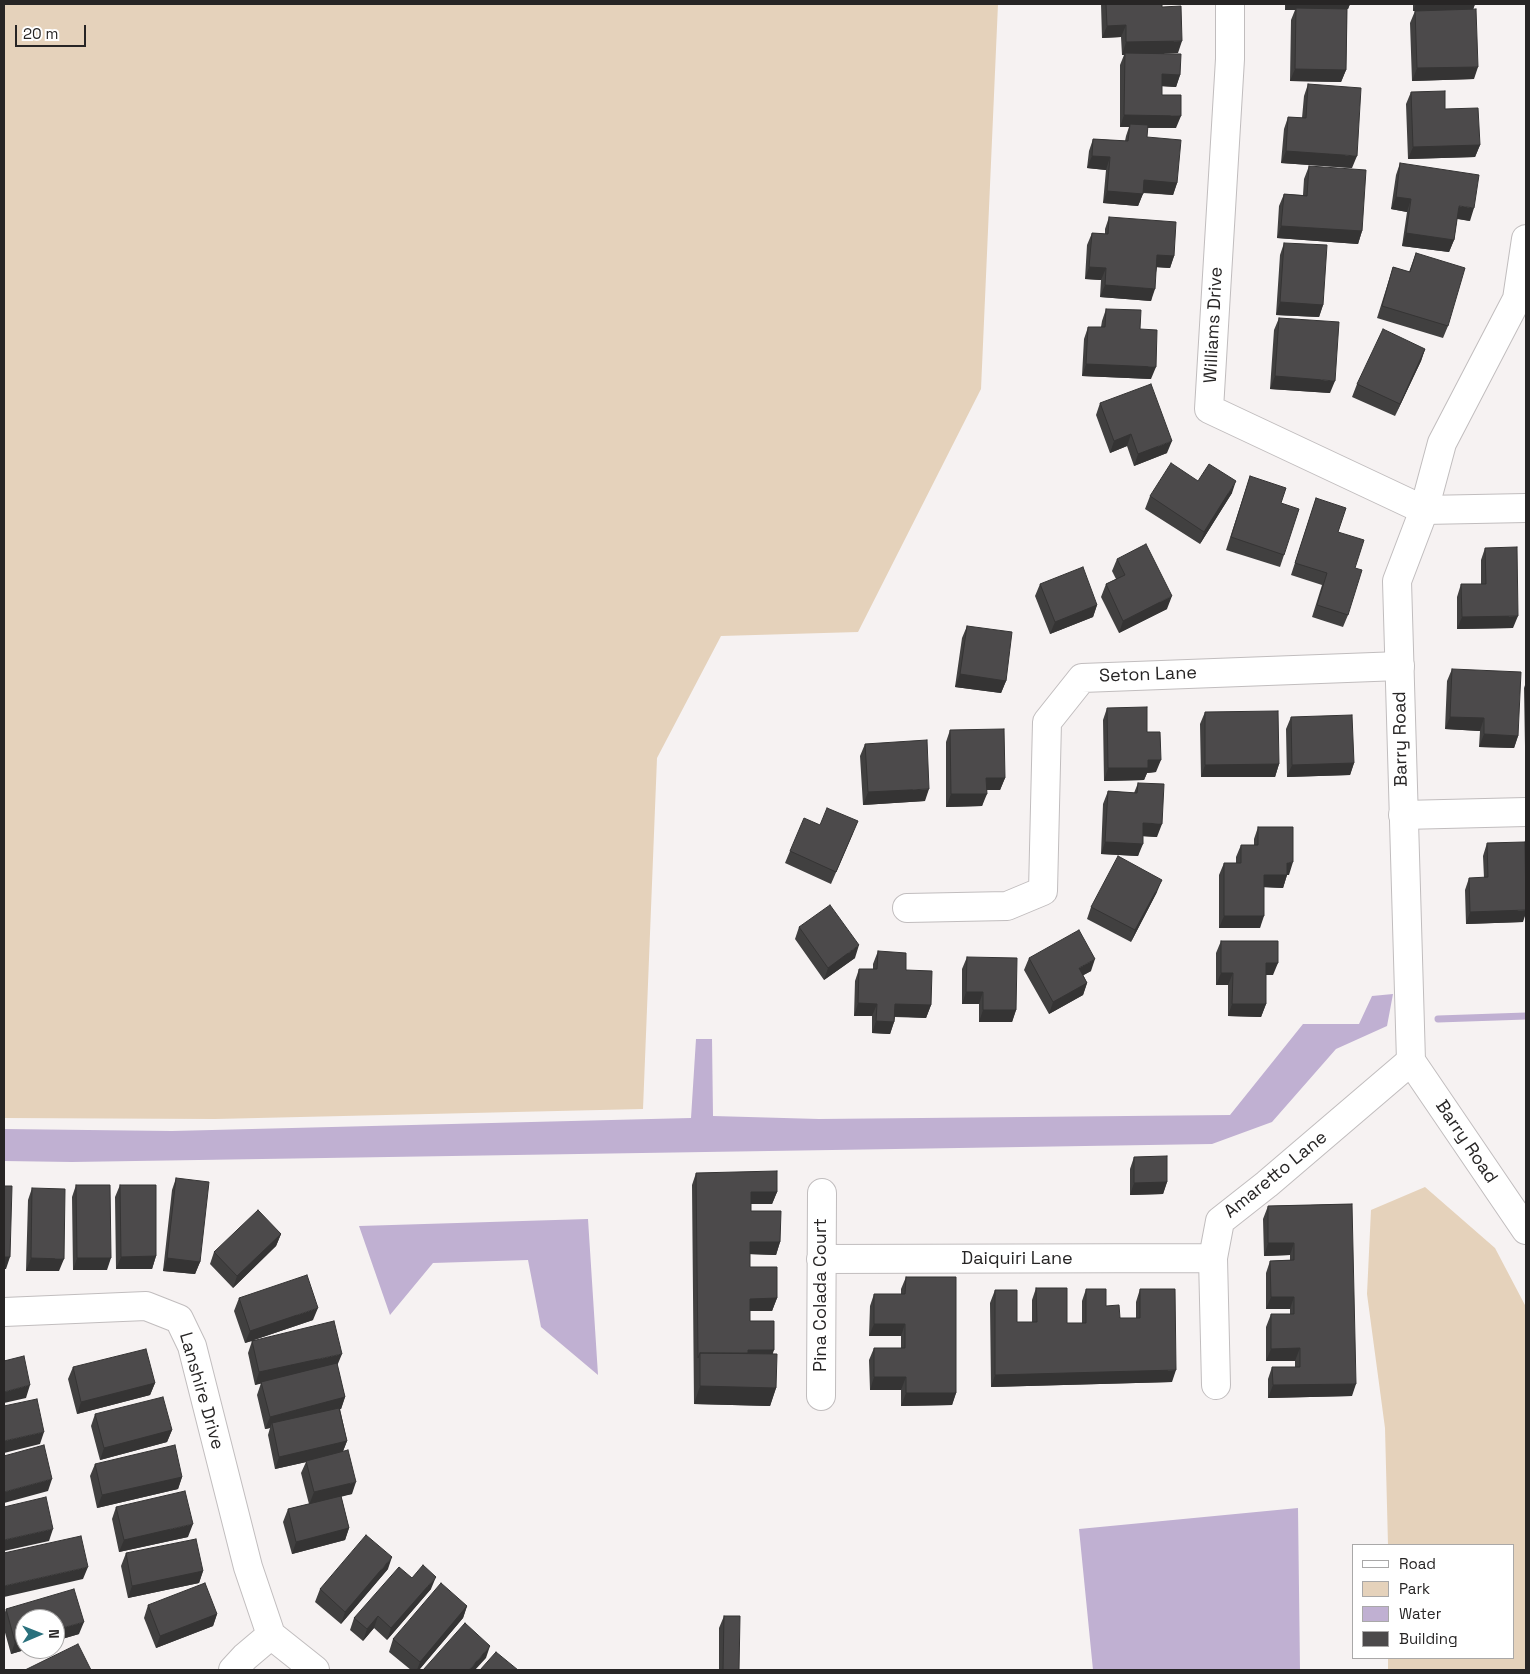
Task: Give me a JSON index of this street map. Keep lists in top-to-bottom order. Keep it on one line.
{"streets":{"street":["Williams Drive","Seton Lane","Barry Road","Amaretto Lane","Daiquiri Lane","Pina Colada Court","Lanshire Drive"]},"crossings":[["Williams Drive","Barry Road"],["Seton Lane","Barry Road"],["Barry Road","Amaretto Lane"],["Amaretto Lane","Daiquiri Lane"],["Daiquiri Lane","Pina Colada Court"]],"legend":["Road","Park","Water","Building"],"scale_bar":"20 m","north":"right"}
